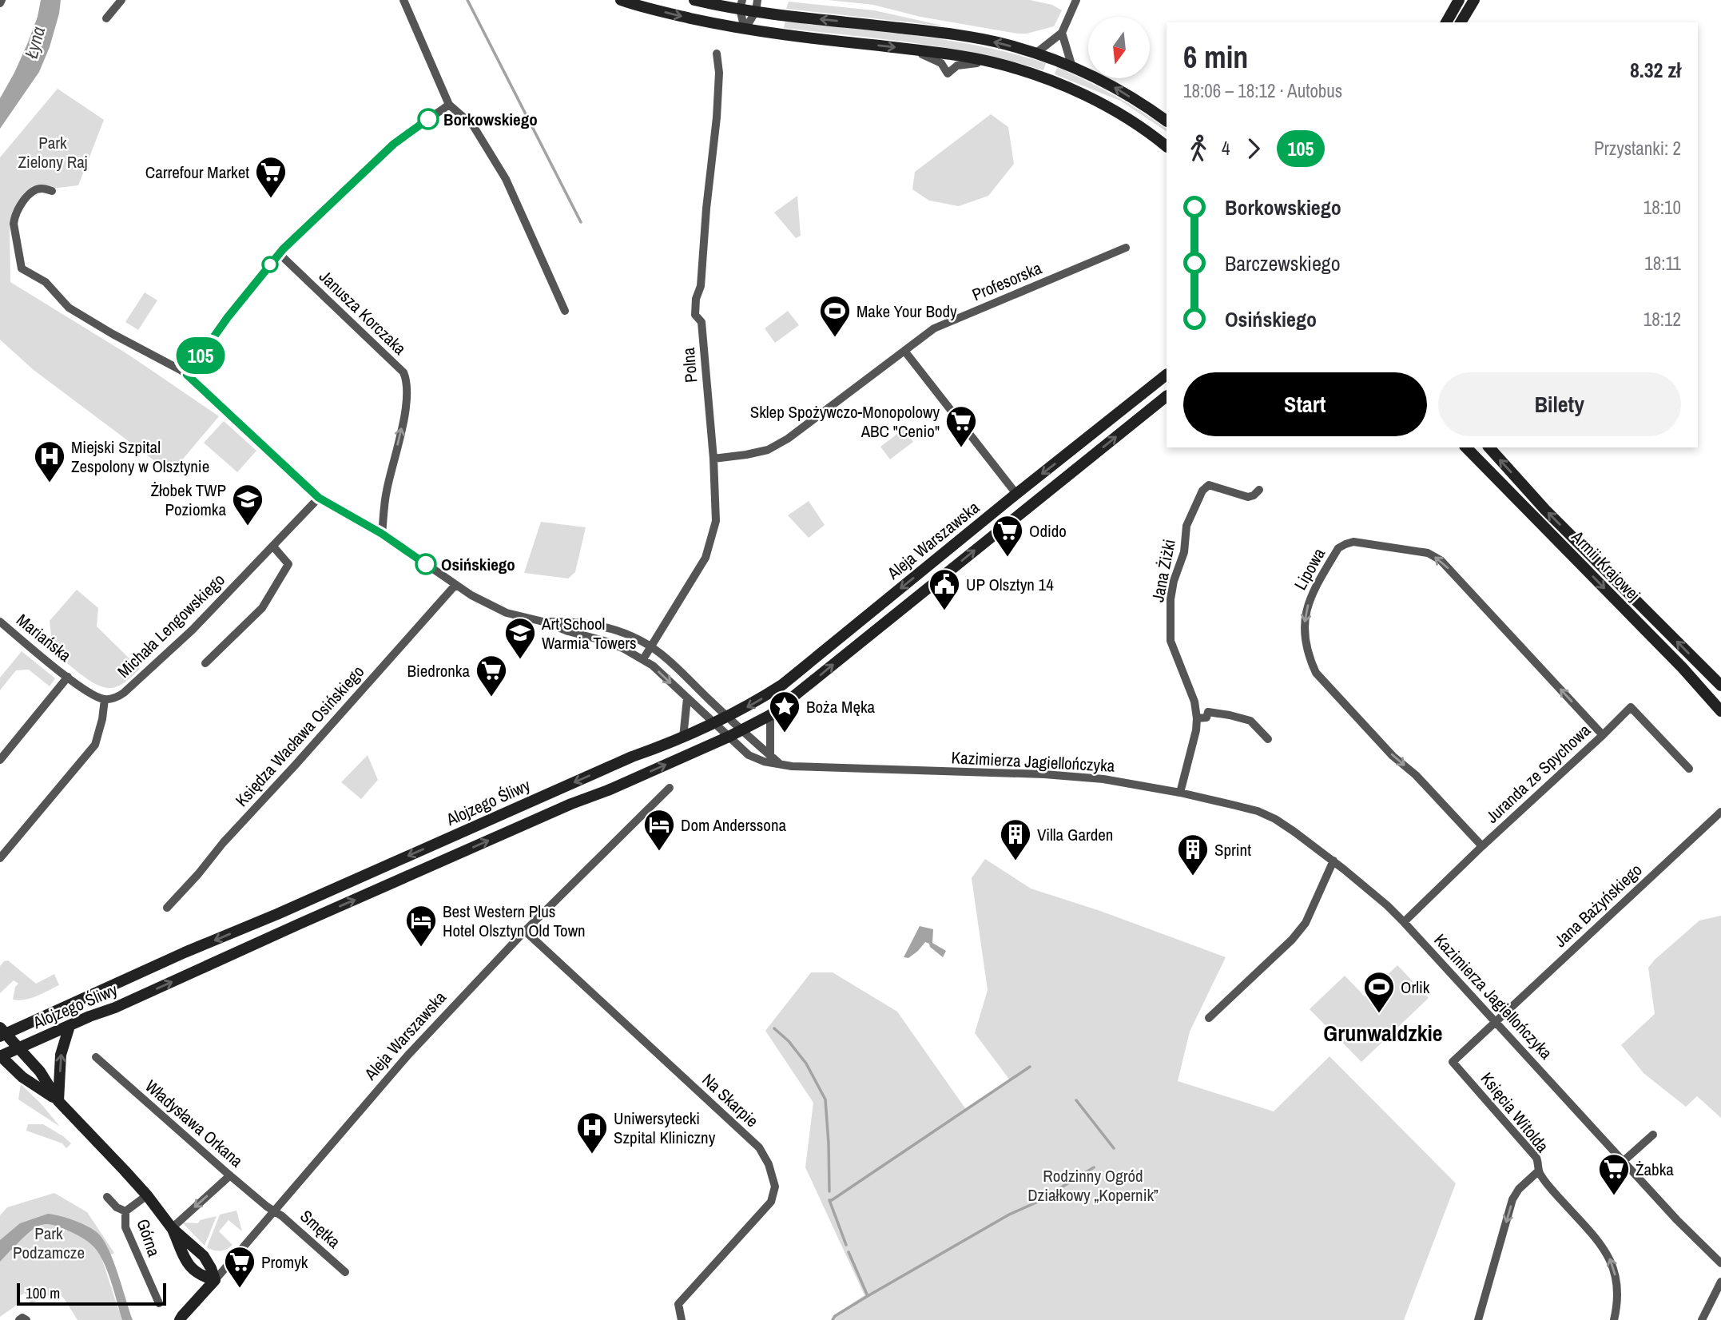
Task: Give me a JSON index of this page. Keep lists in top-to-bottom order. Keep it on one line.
{"streets":{"street":["Profesorska","Janusza Korczaka","Polna","Aleja Warszawska","Armii Krajowej","Lipowa","Jana Żiżki","Michała Lengowskiego","Mariańska","Księdza Wacława Osińskiego","Kazimierza Jagiellończyka","Juranda ze Spychowa","Alojzego Śliwy","Jana Bażyńskiego","Na Skarpie","Księcia Witolda","Władysława Orkana","Smętka","Górna"]},"crossings":[["Profesorska","Polna"],["Polna","Kazimierza Jagiellończyka"],["Aleja Warszawska","Kazimierza Jagiellończyka"],["Aleja Warszawska","Alojzego Śliwy"],["Aleja Warszawska","Na Skarpie"],["Aleja Warszawska","Władysława Orkana"],["Aleja Warszawska","Smętka"],["Lipowa","Juranda ze Spychowa"],["Jana Żiżki","Kazimierza Jagiellończyka"],["Michała Lengowskiego","Mariańska"],["Kazimierza Jagiellończyka","Juranda ze Spychowa"],["Kazimierza Jagiellończyka","Alojzego Śliwy"],["Kazimierza Jagiellończyka","Jana Bażyńskiego"],["Kazimierza Jagiellończyka","Księcia Witolda"],["Jana Bażyńskiego","Księcia Witolda"],["Władysława Orkana","Smętka"]],"one_way":["Janusza Korczaka","Księcia Witolda"],"districts":["Grunwaldzkie"],"water":["Łyna"],"parks":["Park Zielony Raj","Rodzinny Ogród Działkowy „Kopernik”","Park Podzamcze"],"places":{"other":["Borkowskiego","Osińskiego"],"supermarket":["Carrefour Market","Sklep Spożywczo-Monopolowy ABC \"Cenio\"","Odido","Biedronka","Żabka","Promyk"],"sports":["Make Your Body","Orlik"],"hospital":["Miejski Szpital Zespolony w Olsztynie","Uniwersytecki Szpital Kliniczny"],"school or university":["Żłobek TWP Poziomka","Art School Warmia Towers"],"public building":["UP Olsztyn 14"],"place":["Boża Męka"],"hotel":["Dom Anderssona","Best Western Plus Hotel Olsztyn Old Town"],"building":["Villa Garden","Sprint"]},"lines":["bus line 105"],"scale_bar":"100 m","north":"bottom","page":{"on_map":"105","heading":["6 min","18:06 – 18:12 · Autobus","8.32 zł"],"legs":["4","105","Przystanki: 2"],"list":[{"name":"Borkowskiego","value":"18:10"},{"name":"Barczewskiego","value":"18:11"},{"name":"Osińskiego","value":"18:12"}],"buttons":["Start","Bilety"],"scale":"100 m"}}
